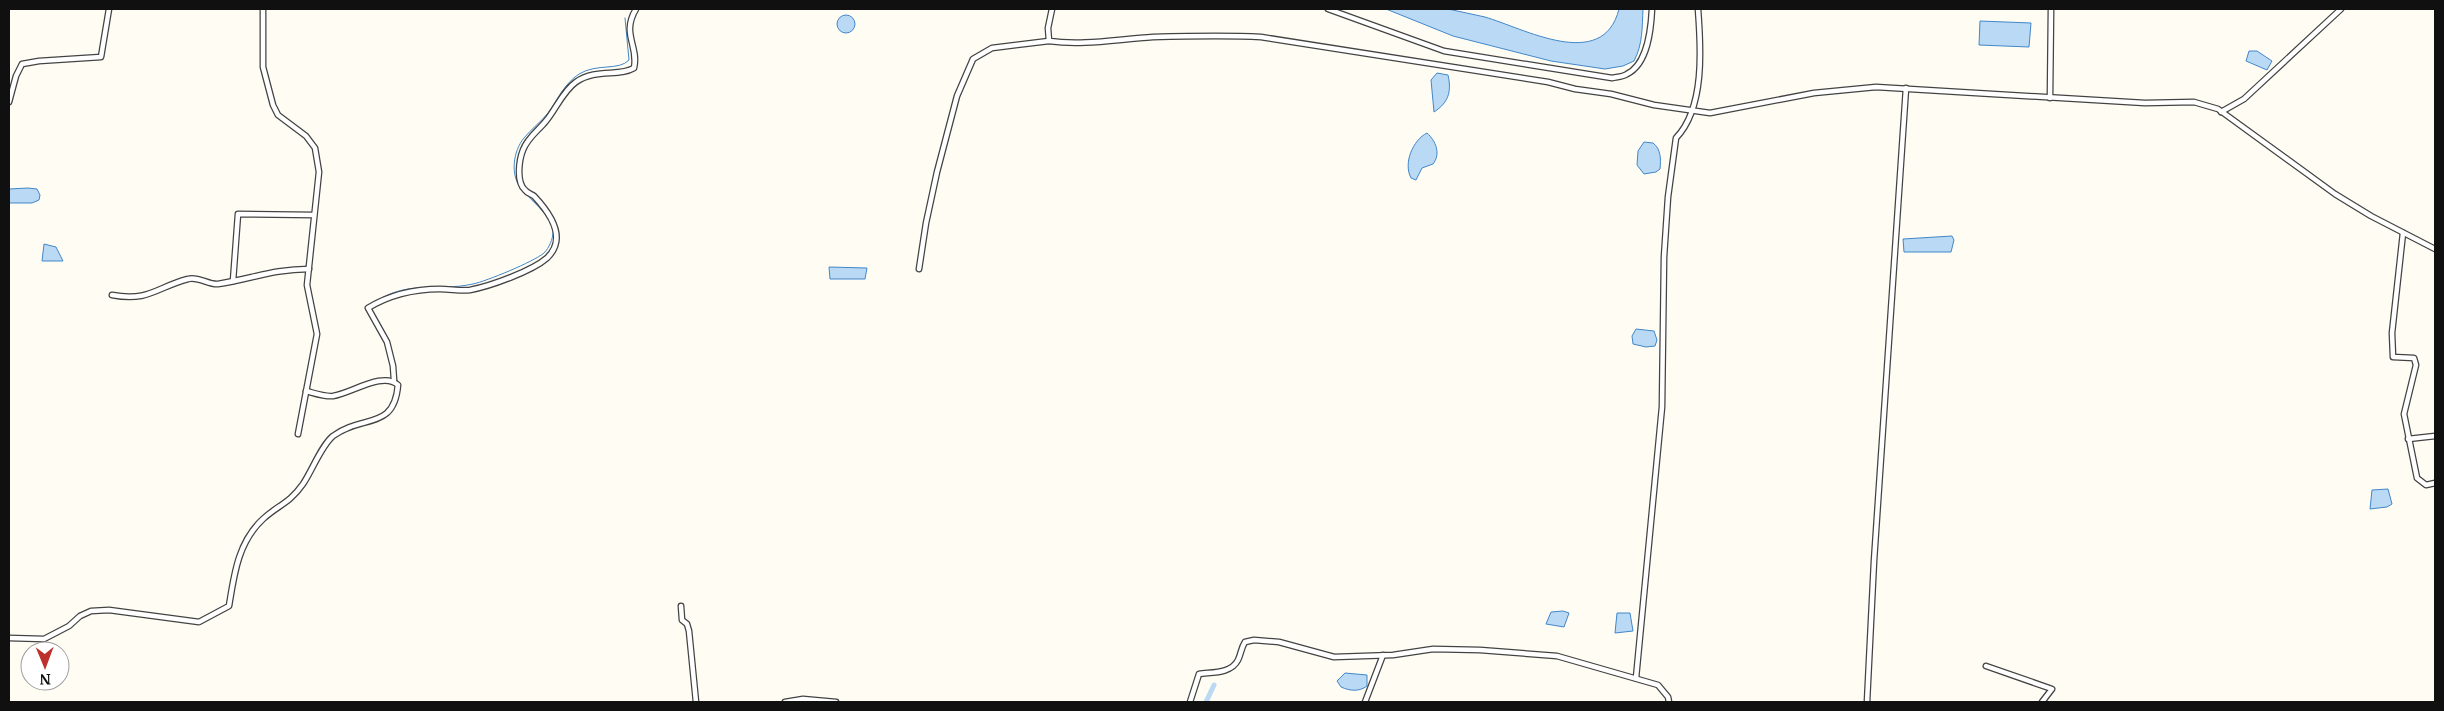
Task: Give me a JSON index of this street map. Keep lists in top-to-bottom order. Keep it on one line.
{"north":"bottom"}
